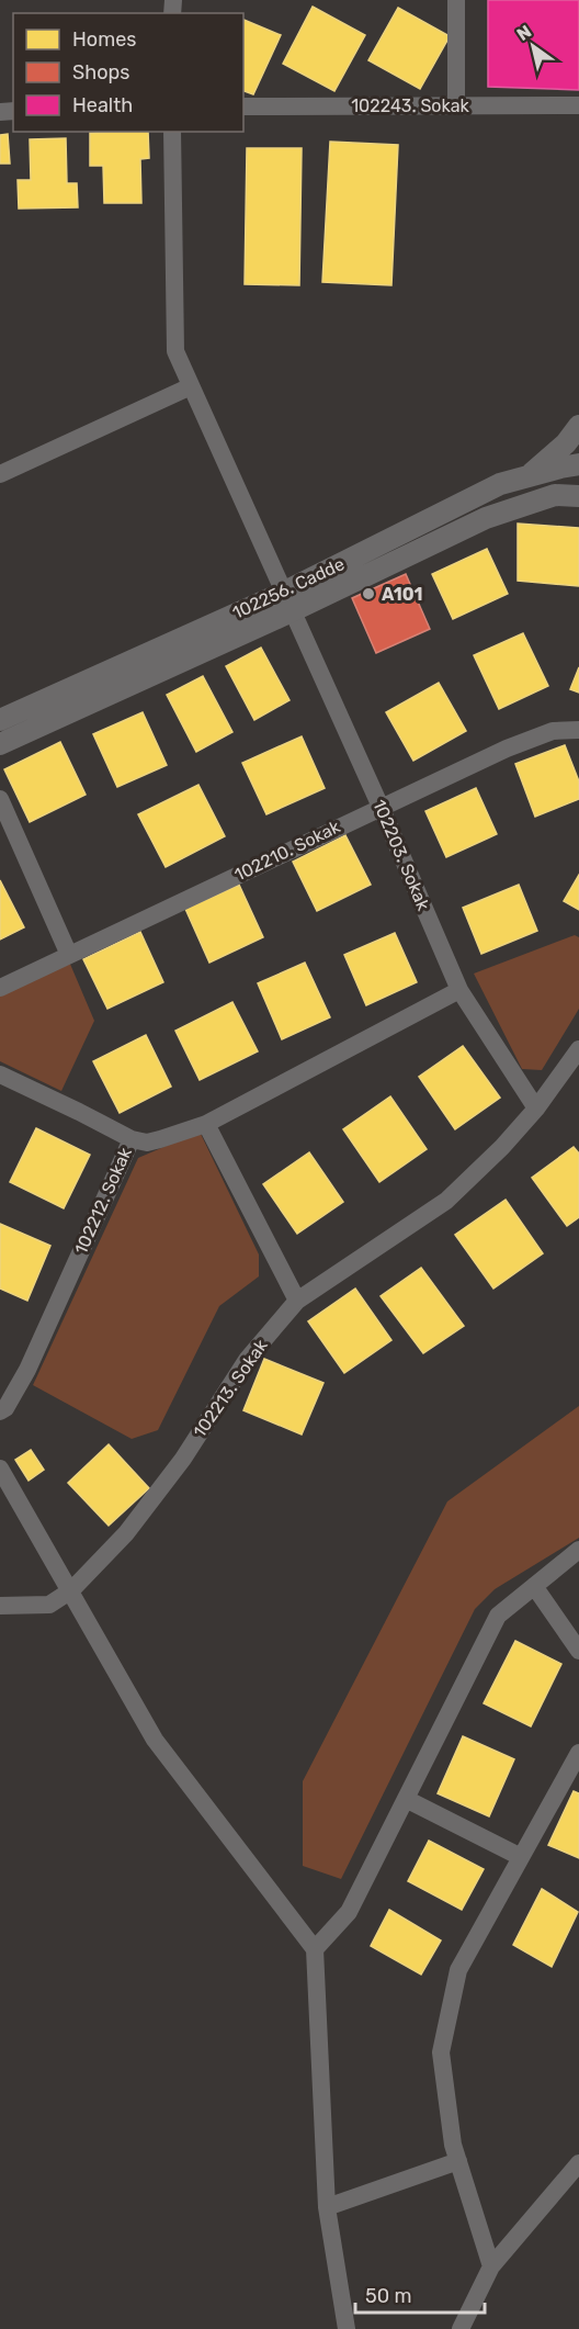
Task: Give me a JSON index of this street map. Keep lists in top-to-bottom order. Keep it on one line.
{"streets":{"street":["102243. Sokak","102256. Cadde","102210. Sokak","102203. Sokak","102212. Sokak","102213. Sokak"]},"crossings":[["102256. Cadde","102203. Sokak"],["102210. Sokak","102203. Sokak"],["102203. Sokak","102212. Sokak"],["102203. Sokak","102213. Sokak"]],"places":["A101"],"legend":["Homes","Shops","Health"],"scale_bar":"50 m","north":"top left"}
